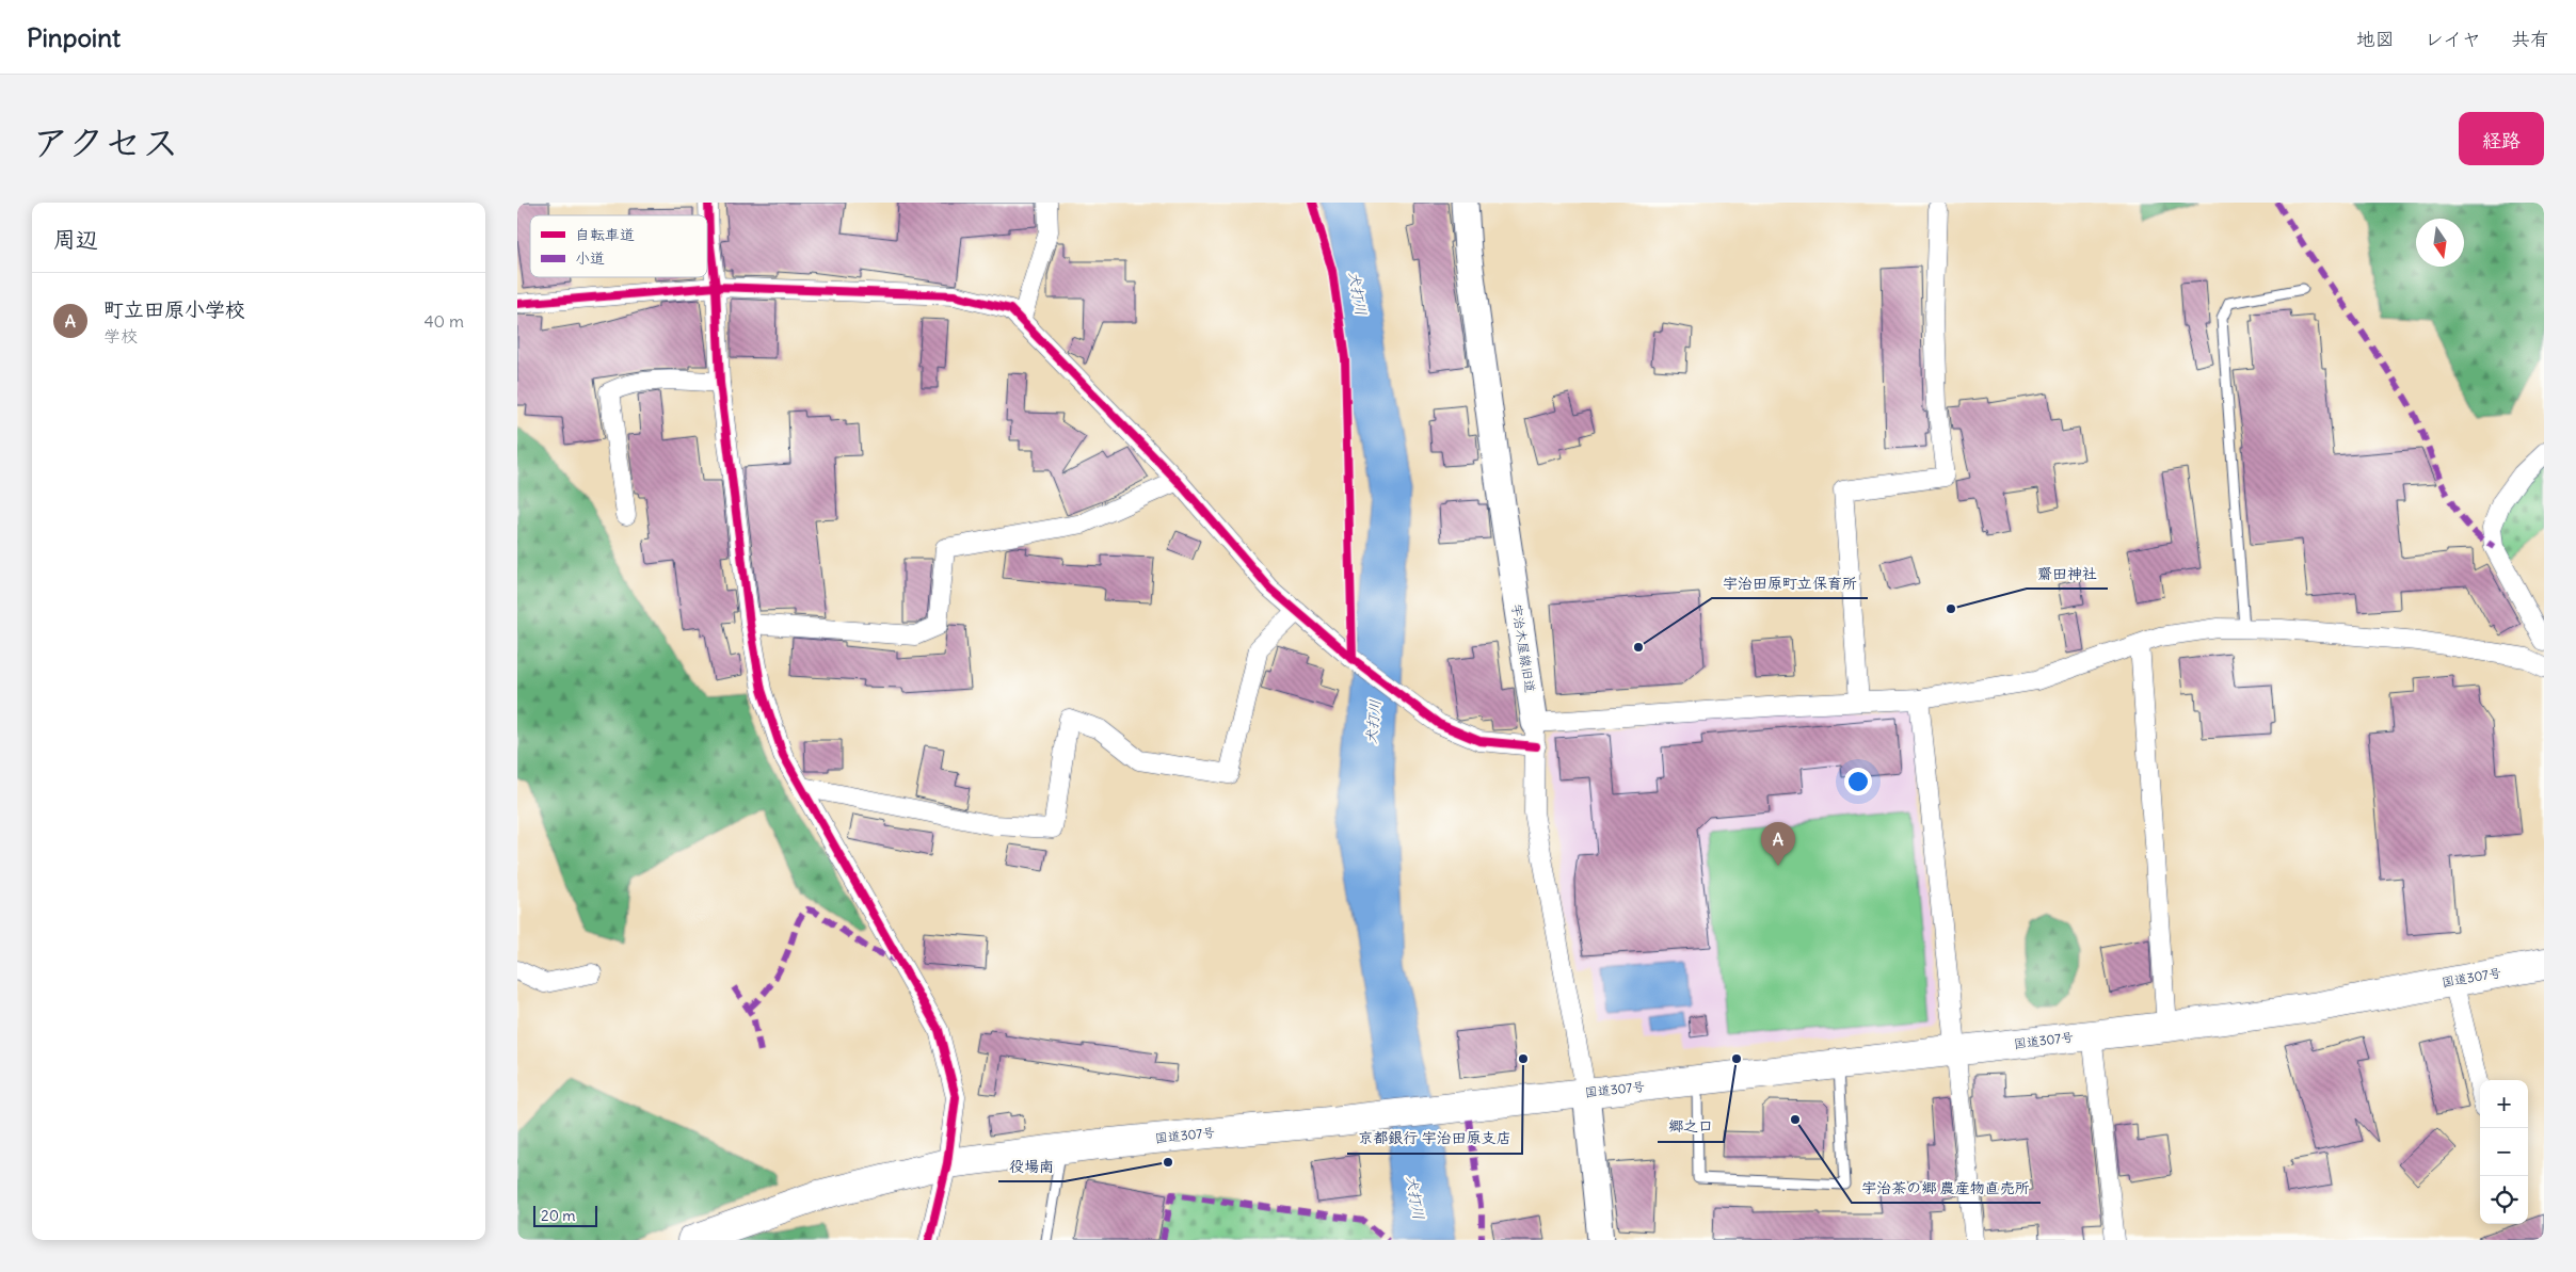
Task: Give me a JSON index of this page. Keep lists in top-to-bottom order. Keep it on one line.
{"streets":{"highway":["国道307号"],"street":["宇治木屋線旧道"]},"crossings":[["宇治木屋線旧道","国道307号"]],"water":["犬打川"],"places":["齋田神社","宇治田原町立保育所","京都銀行 宇治田原支店","郷之口","宇治茶の郷 農産物直売所","役場南"],"legend":["自転車道","小道"],"scale_bar":"20 m","north":"bottom","page":{"header":"Pinpoint","nav":["地図","レイヤ","共有"],"title":"アクセス","buttons":"経路","heading":"周辺","list":[{"mark":"A","name":"町立田原小学校","note":"学校","value":"40 m"}],"pins":"A","map_buttons":["+","−"],"scale":"20 m"}}
